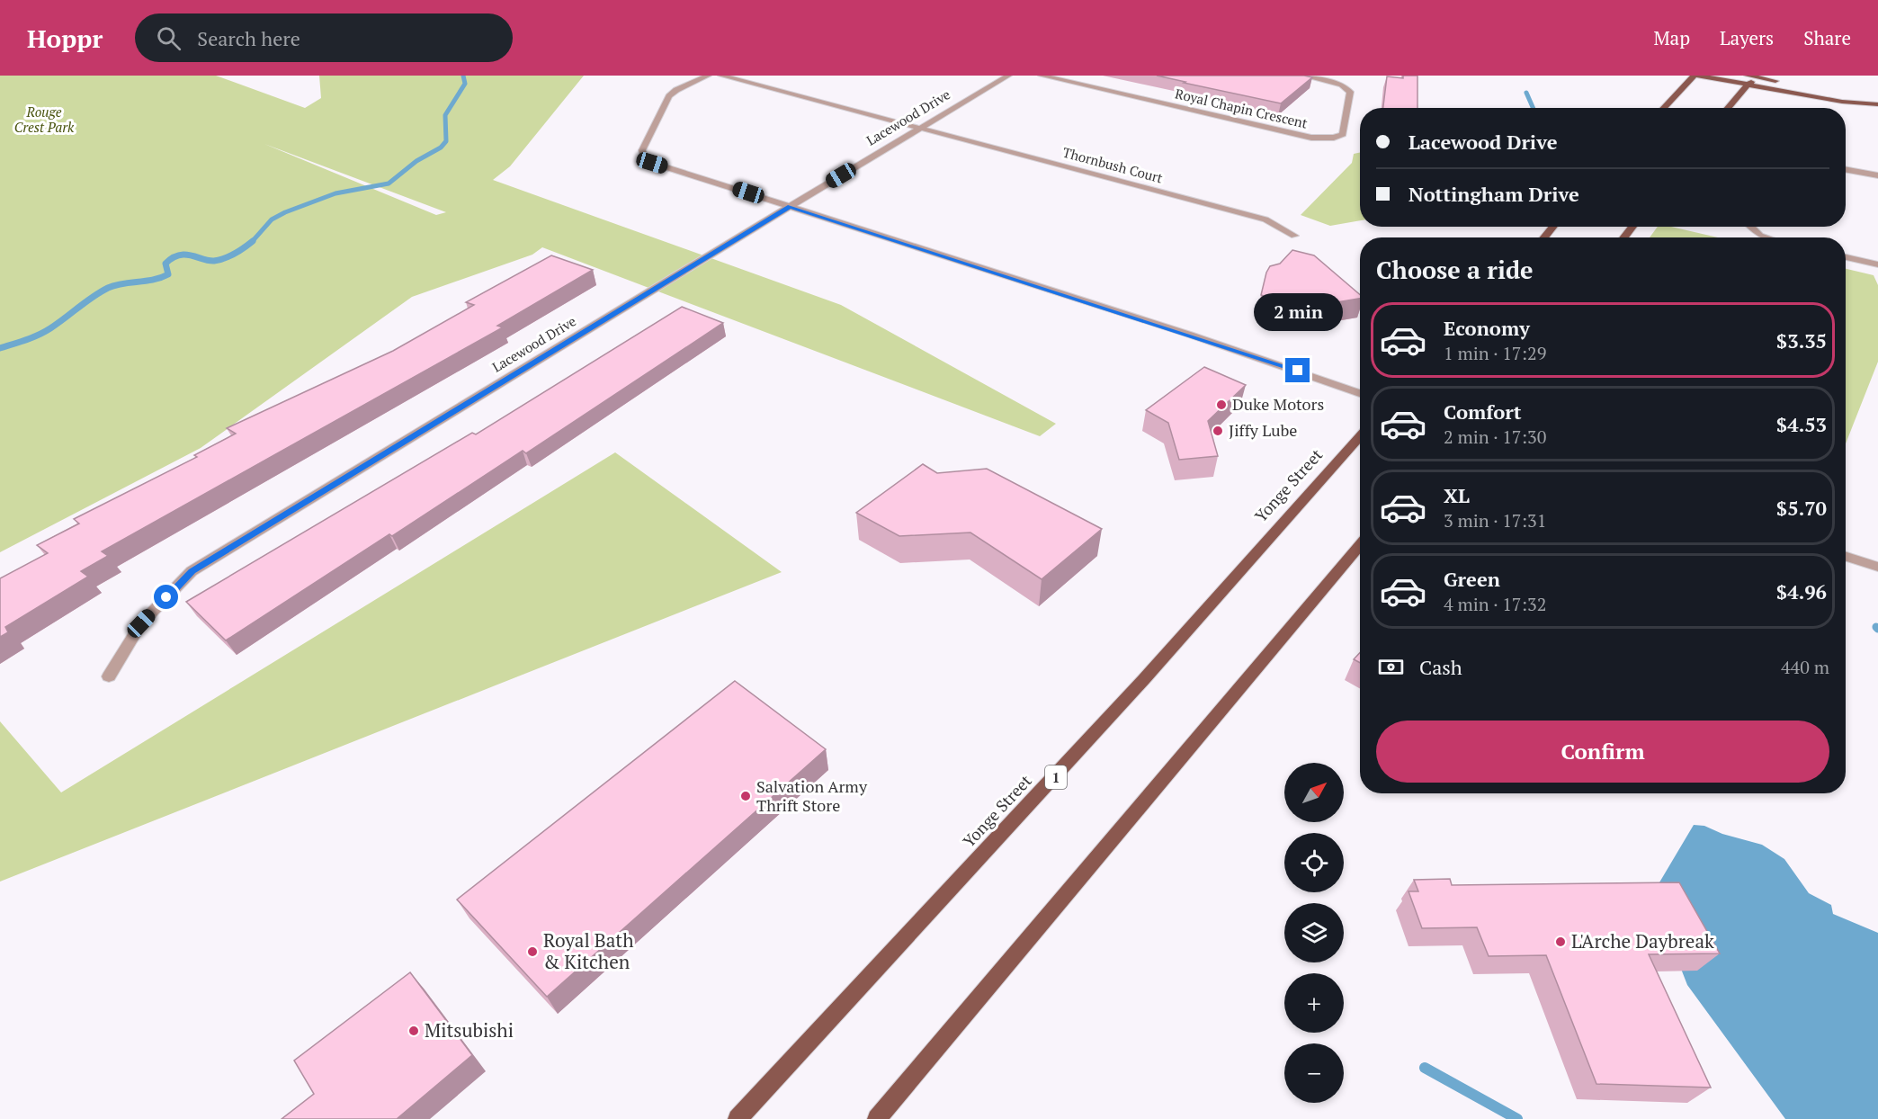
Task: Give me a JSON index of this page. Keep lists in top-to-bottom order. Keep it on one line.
{"streets":{"main road":["Yonge Street","1"],"street":["Royal Chapin Crescent","Lacewood Drive","Thornbush Court"]},"crossings":[["Lacewood Drive","Thornbush Court"]],"parks":["Rouge Crest Park"],"places":["Duke Motors","Jiffy Lube","Salvation Army Thrift Store","L'Arche Daybreak","Royal Bath & Kitchen","Mitsubishi"],"north":"top right","page":{"header":"Hoppr","search":"Search here","nav":["Map","Layers","Share"],"banner":["Lacewood Drive","Nottingham Drive"],"heading":"Choose a ride","bubble":"2 min","list":[{"name":"Economy","note":"1 min · 17:29","value":"$3.35"},{"name":"Comfort","note":"2 min · 17:30","value":"$4.53"},{"name":"XL","note":"3 min · 17:31","value":"$5.70"},{"name":"Green","note":"4 min · 17:32","value":"$4.96"}],"pay":["Cash","440 m"],"buttons":"Confirm","map_buttons":["+","−"]}}
